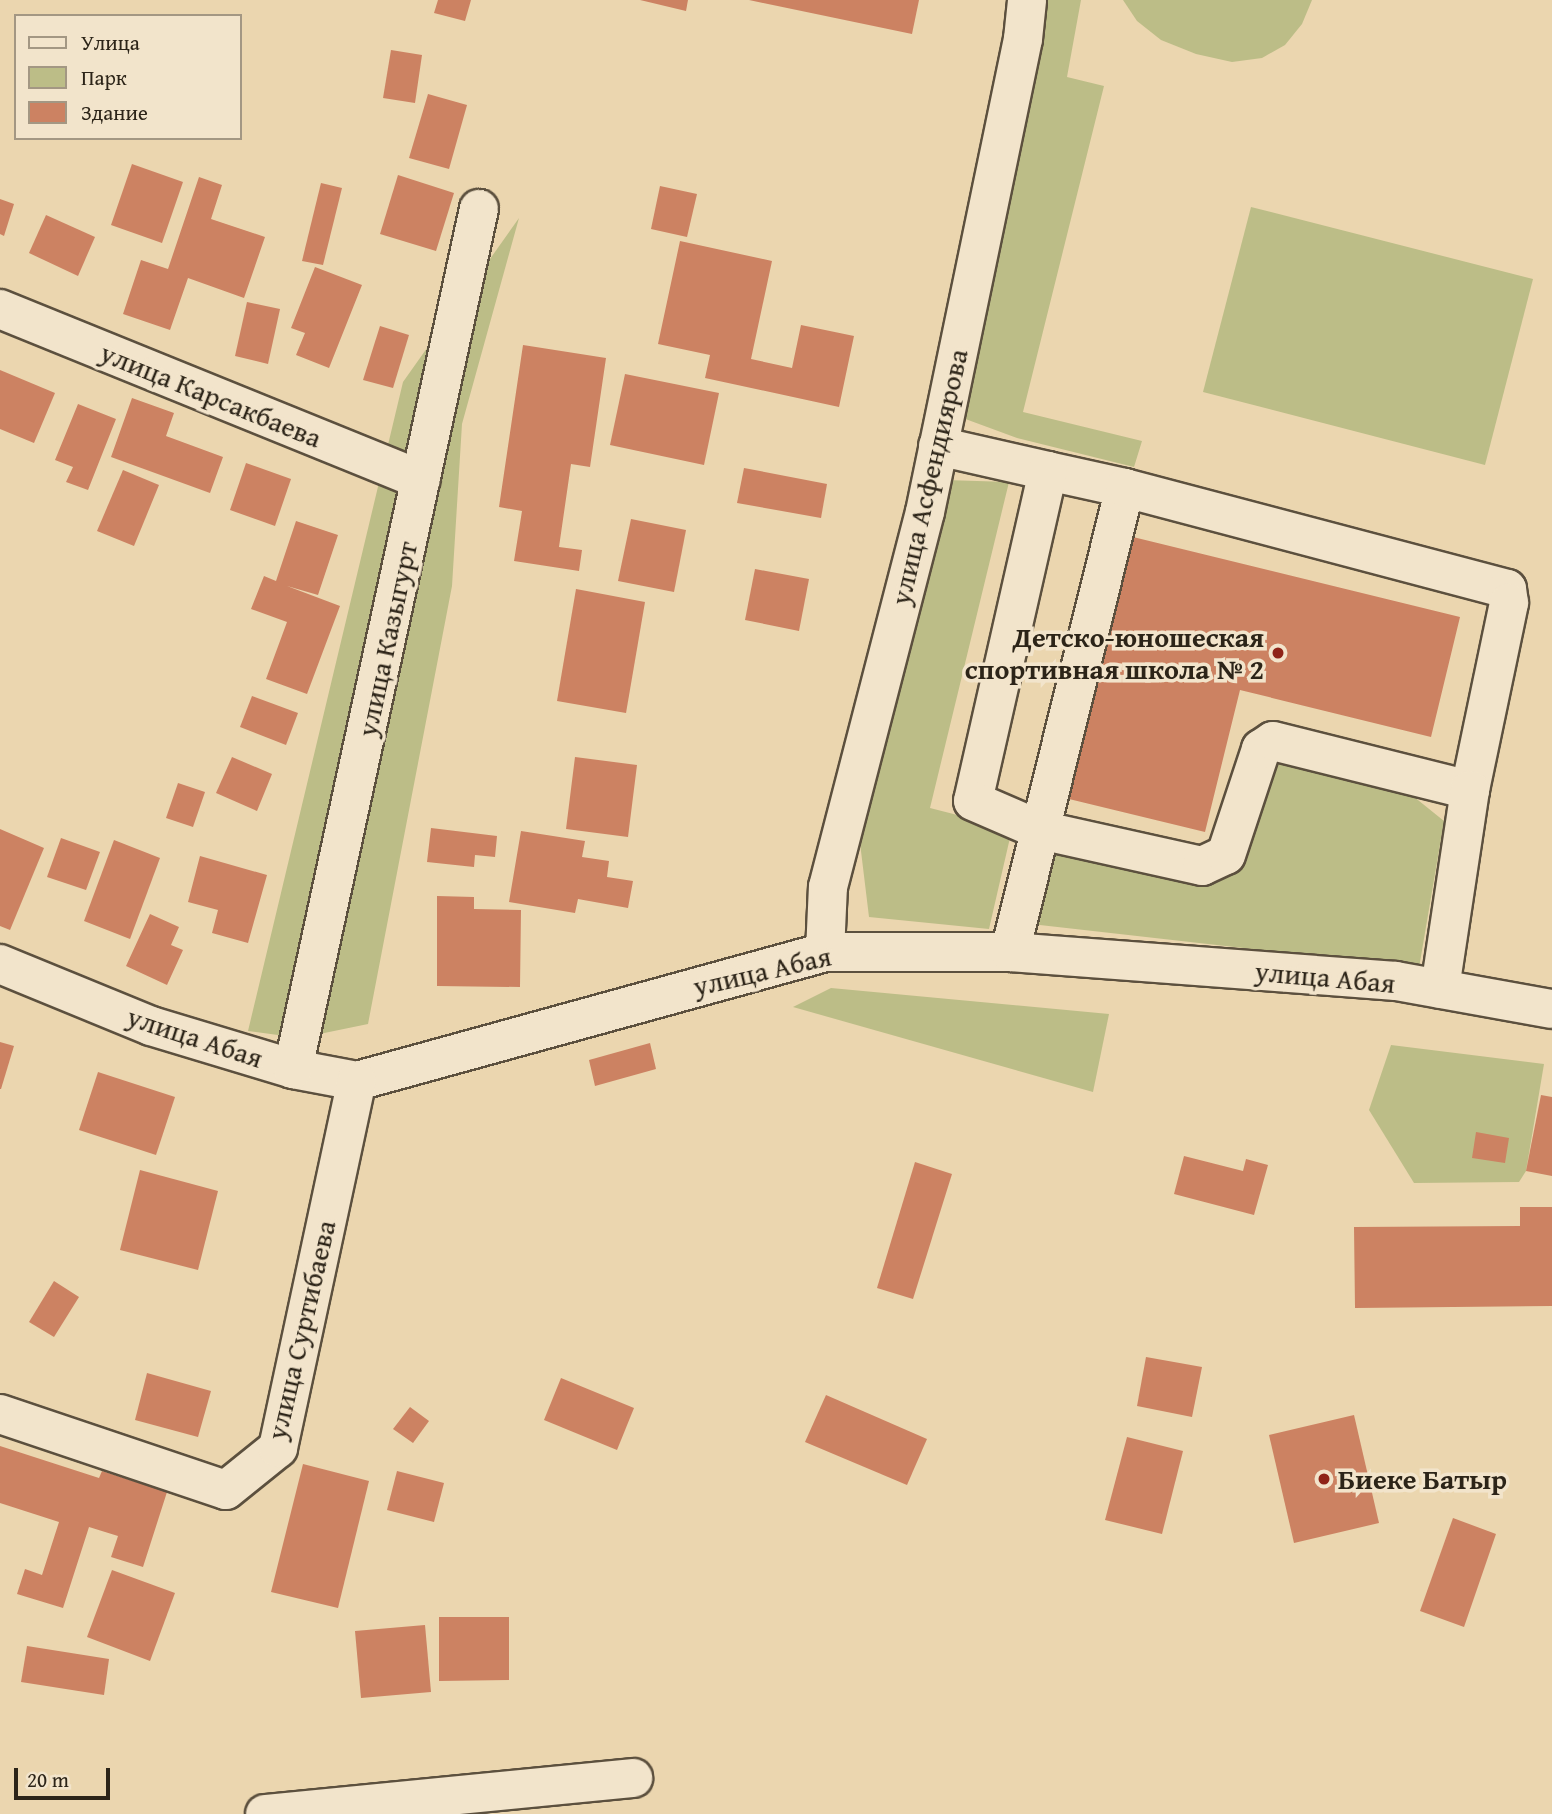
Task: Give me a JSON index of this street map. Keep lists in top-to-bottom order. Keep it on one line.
{"streets":{"street":["улица Карсакбаева","улица Асфендиярова","улица Казыгурт","улица Абая","улица Суртибаева"]},"crossings":[["улица Карсакбаева","улица Казыгурт"],["улица Асфендиярова","улица Абая"],["улица Казыгурт","улица Абая"],["улица Абая","улица Суртибаева"]],"places":["Детско-юношеская спортивная школа № 2","Биеке Батыр"],"legend":["Улица","Парк","Здание"],"scale_bar":"20 m"}
